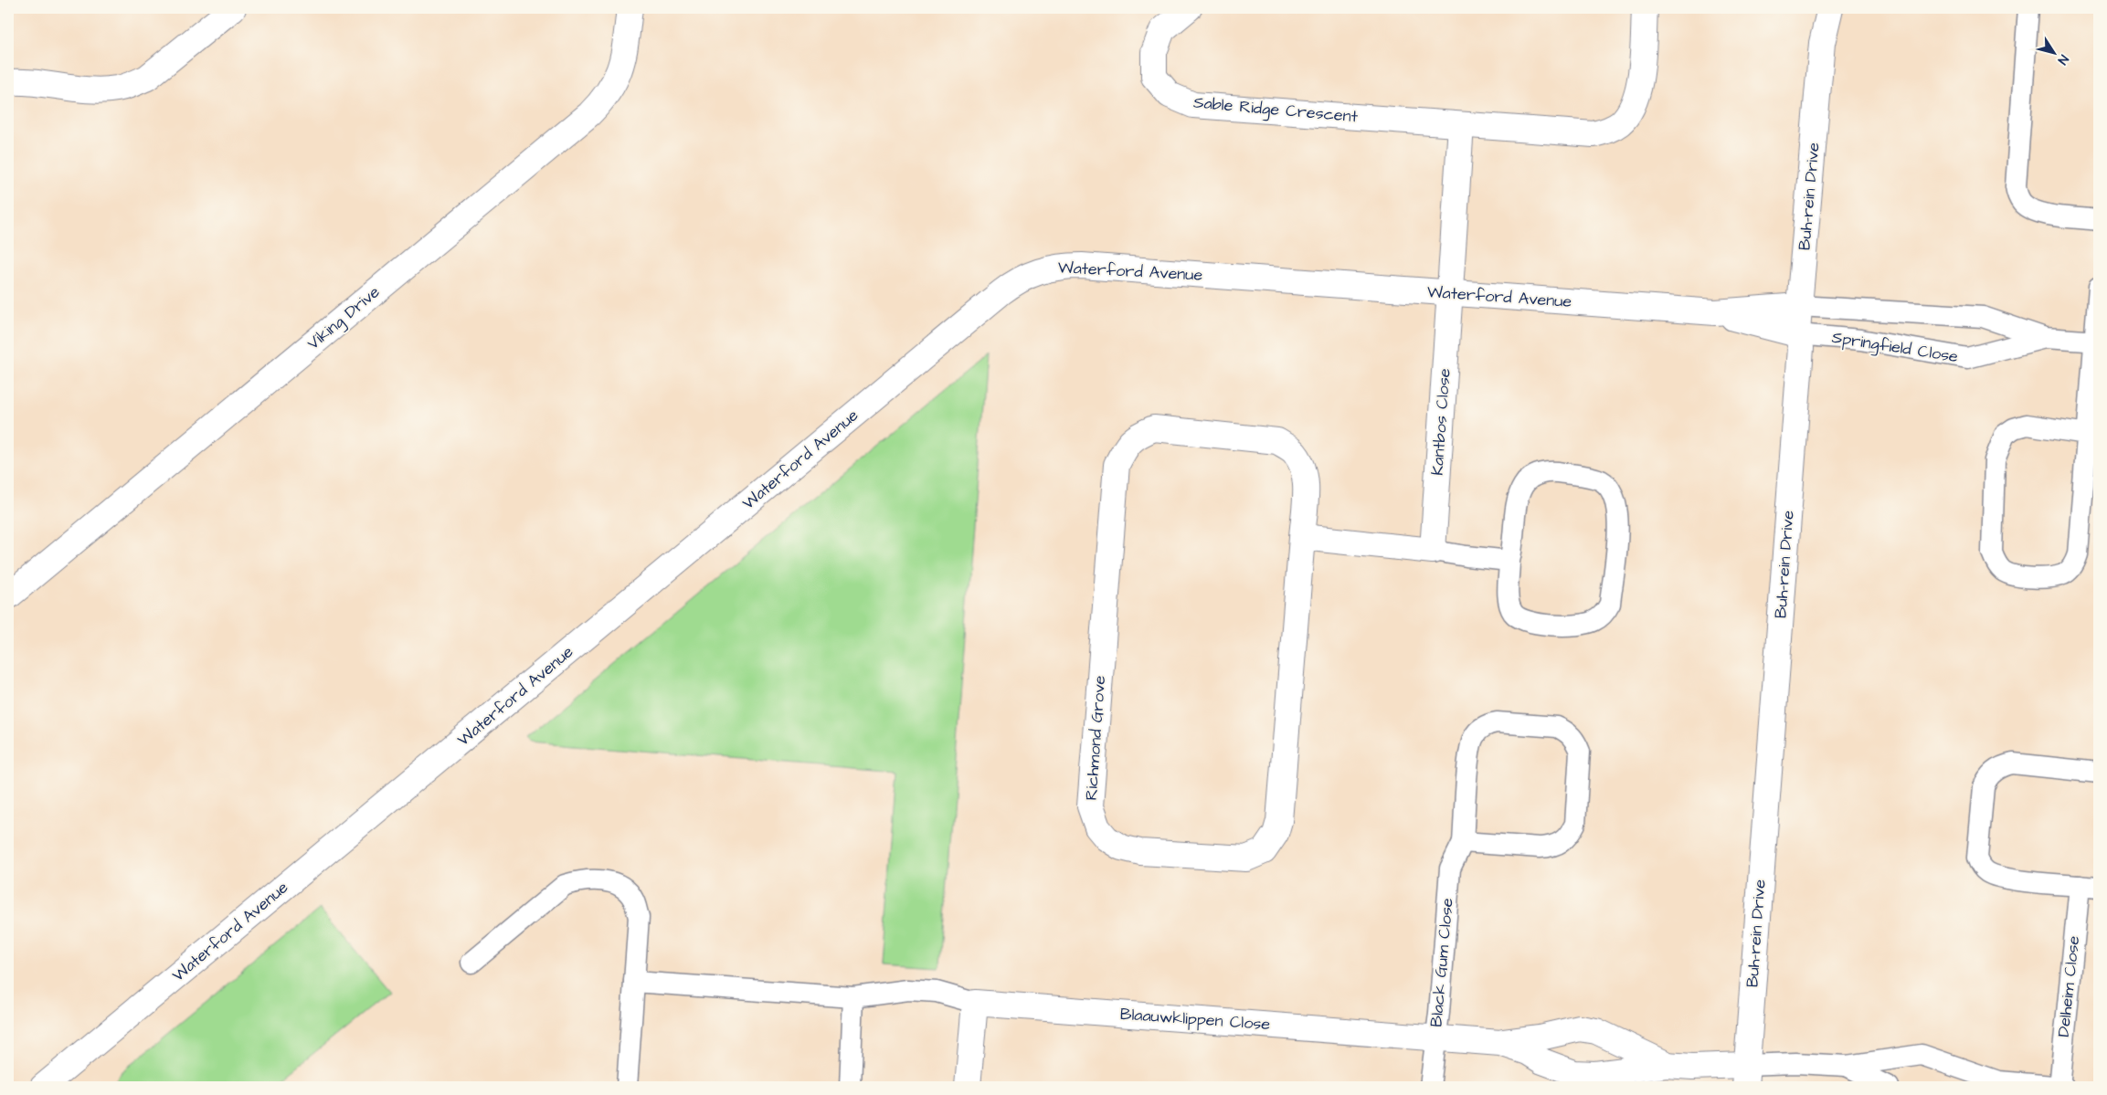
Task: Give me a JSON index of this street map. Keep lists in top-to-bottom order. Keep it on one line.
{"streets":{"street":["Sable Ridge Crescent","Buh-rein Drive","Waterford Avenue","Viking Drive","Kantbos Close","Richmond Grove","Blaauwklippen Close"],"lane":["Springfield Close","Black Gum Close","Delheim Close"]},"crossings":[["Buh-rein Drive","Waterford Avenue"],["Buh-rein Drive","Springfield Close"],["Buh-rein Drive","Blaauwklippen Close"],["Waterford Avenue","Springfield Close"],["Waterford Avenue","Kantbos Close"],["Black Gum Close","Blaauwklippen Close"]],"north":"bottom right"}
